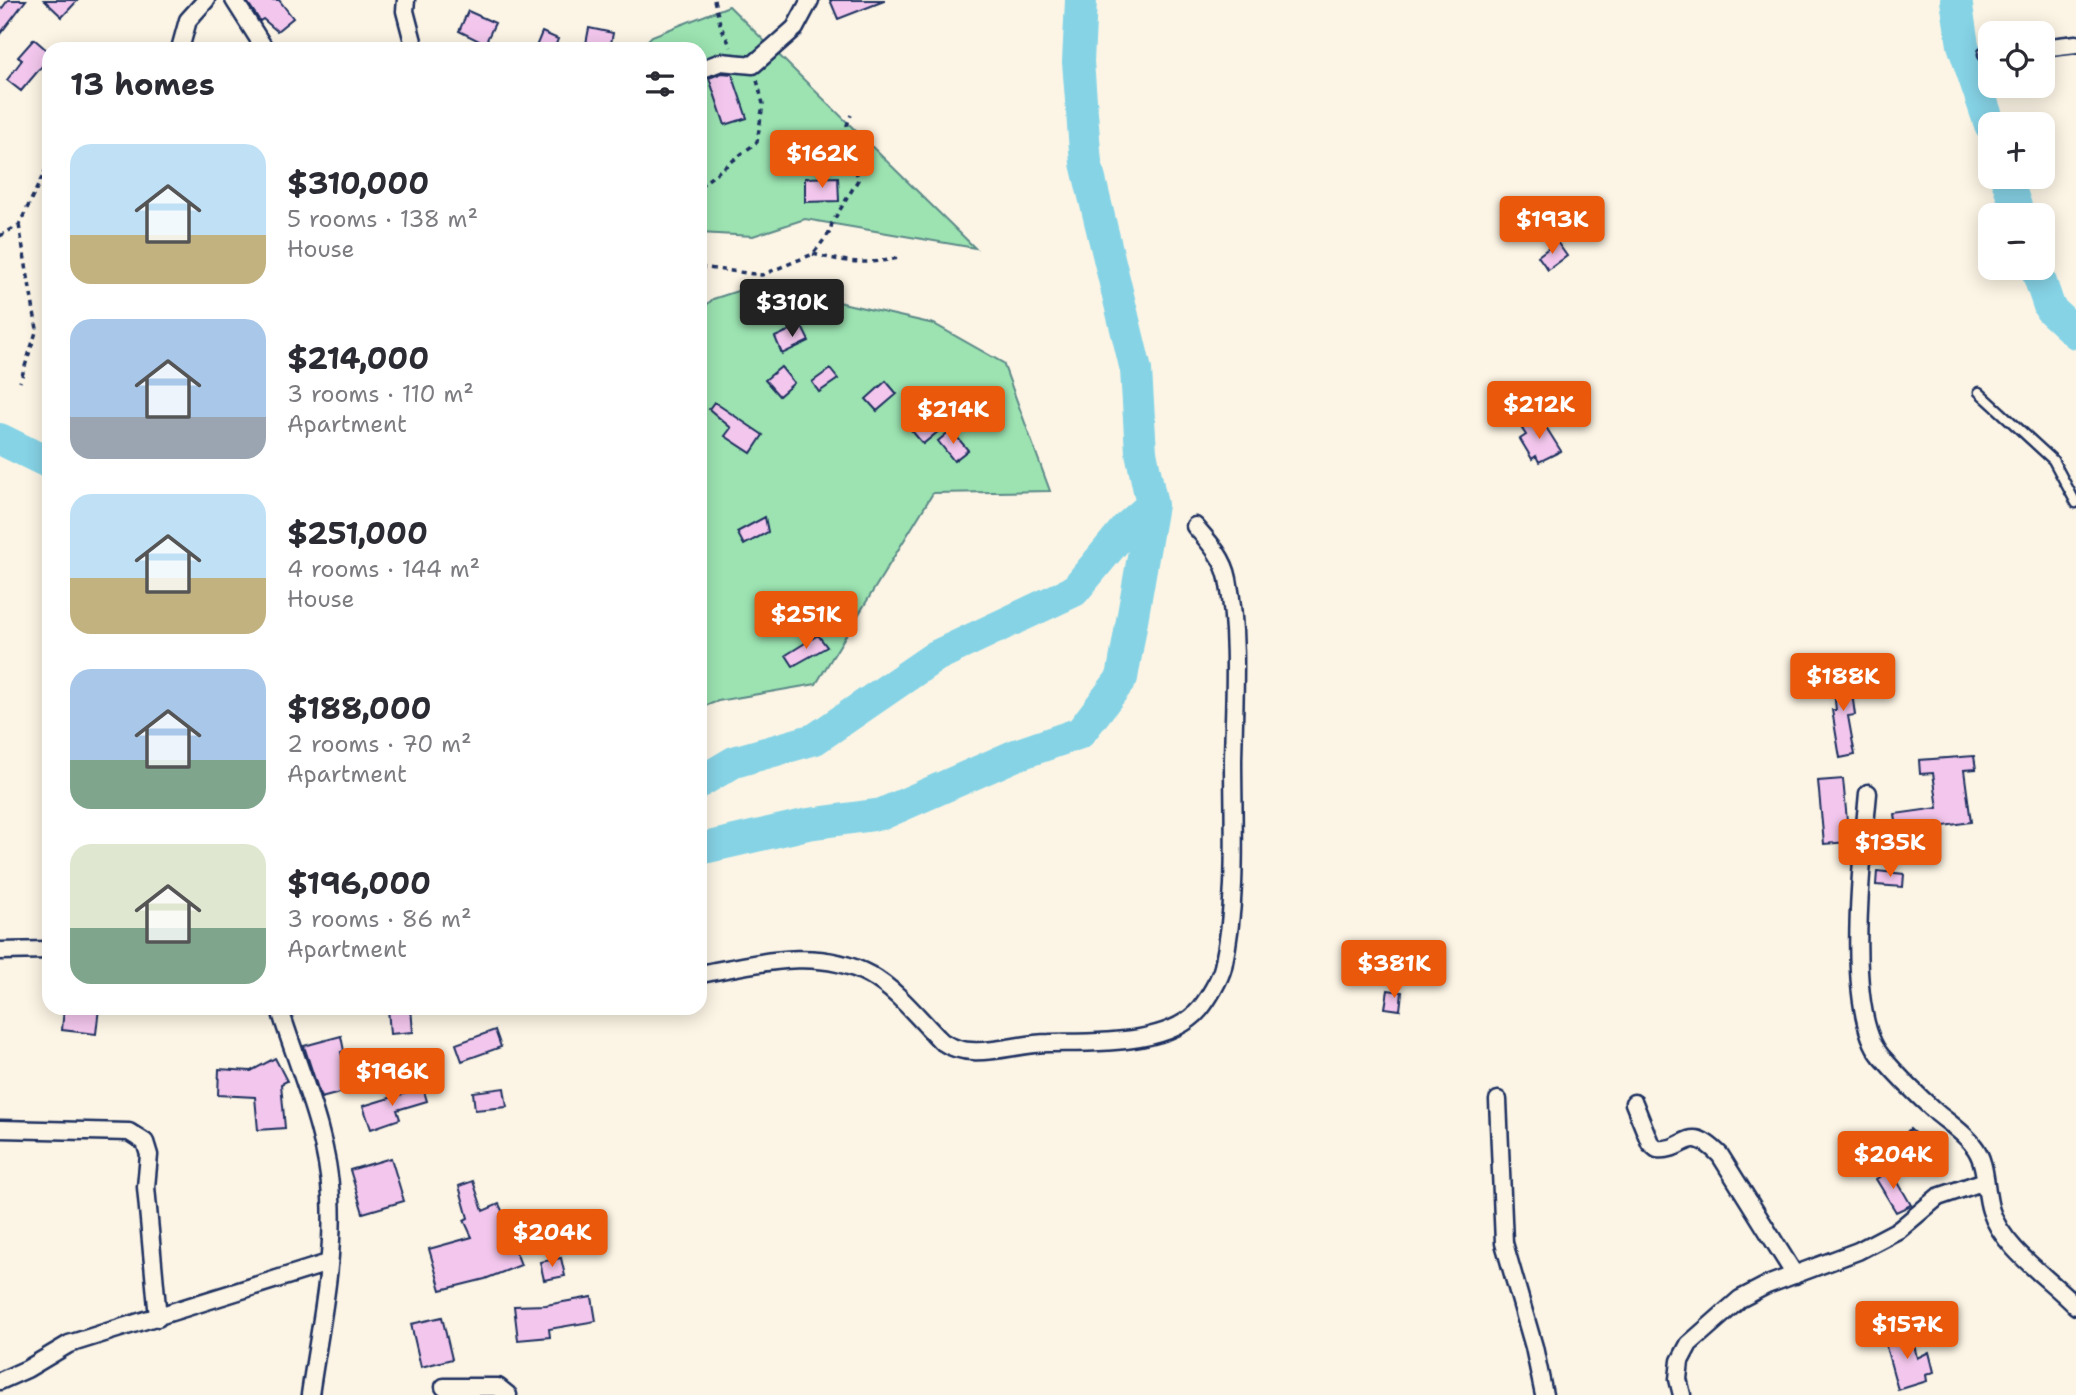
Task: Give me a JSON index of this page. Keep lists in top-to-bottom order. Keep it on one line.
{"page":{"map_buttons":["+","−"],"heading":"13 homes","list":[{"name":"$310,000","note":"5 rooms · 138 m² · House"},{"name":"$214,000","note":"3 rooms · 110 m² · Apartment"},{"name":"$251,000","note":"4 rooms · 144 m² · House"},{"name":"$188,000","note":"2 rooms · 70 m² · Apartment"},{"name":"$196,000","note":"3 rooms · 86 m² · Apartment"}],"price":["$162K","$193K","$310K","$212K","$214K","$251K","$188K","$135K","$381K","$196K","$204K","$204K","$157K"]}}
